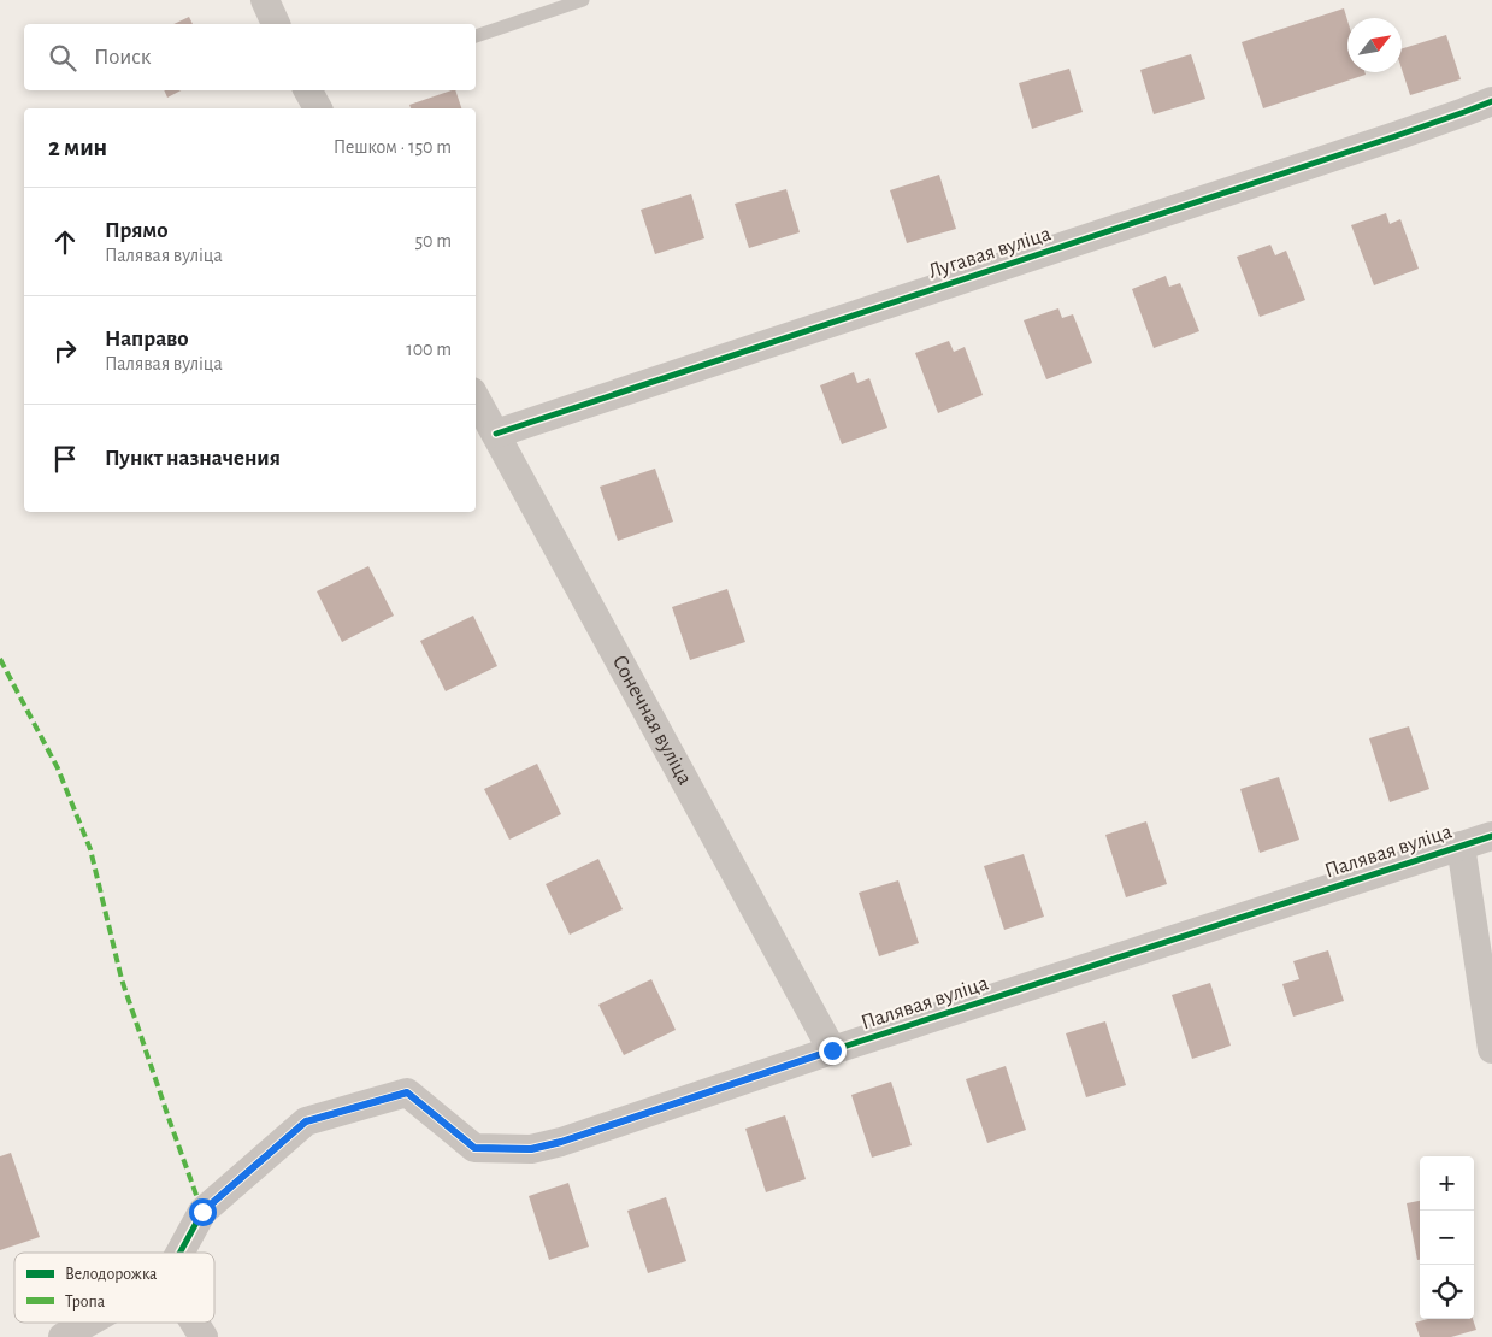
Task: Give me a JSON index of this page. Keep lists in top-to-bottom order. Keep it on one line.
{"streets":{"street":["Лугавая вуліца","Сонечная вуліца","Палявая вуліца"]},"crossings":[["Лугавая вуліца","Сонечная вуліца"],["Сонечная вуліца","Палявая вуліца"]],"legend":["Велодорожка","Тропа"],"north":"top right","page":{"search":"Поиск","heading":["2 мин","Пешком · 150 m"],"list":[["Прямо","Палявая вуліца","50 m"],["Направо","Палявая вуліца","100 m"],"Пункт назначения"],"map_buttons":["+","−"]}}
